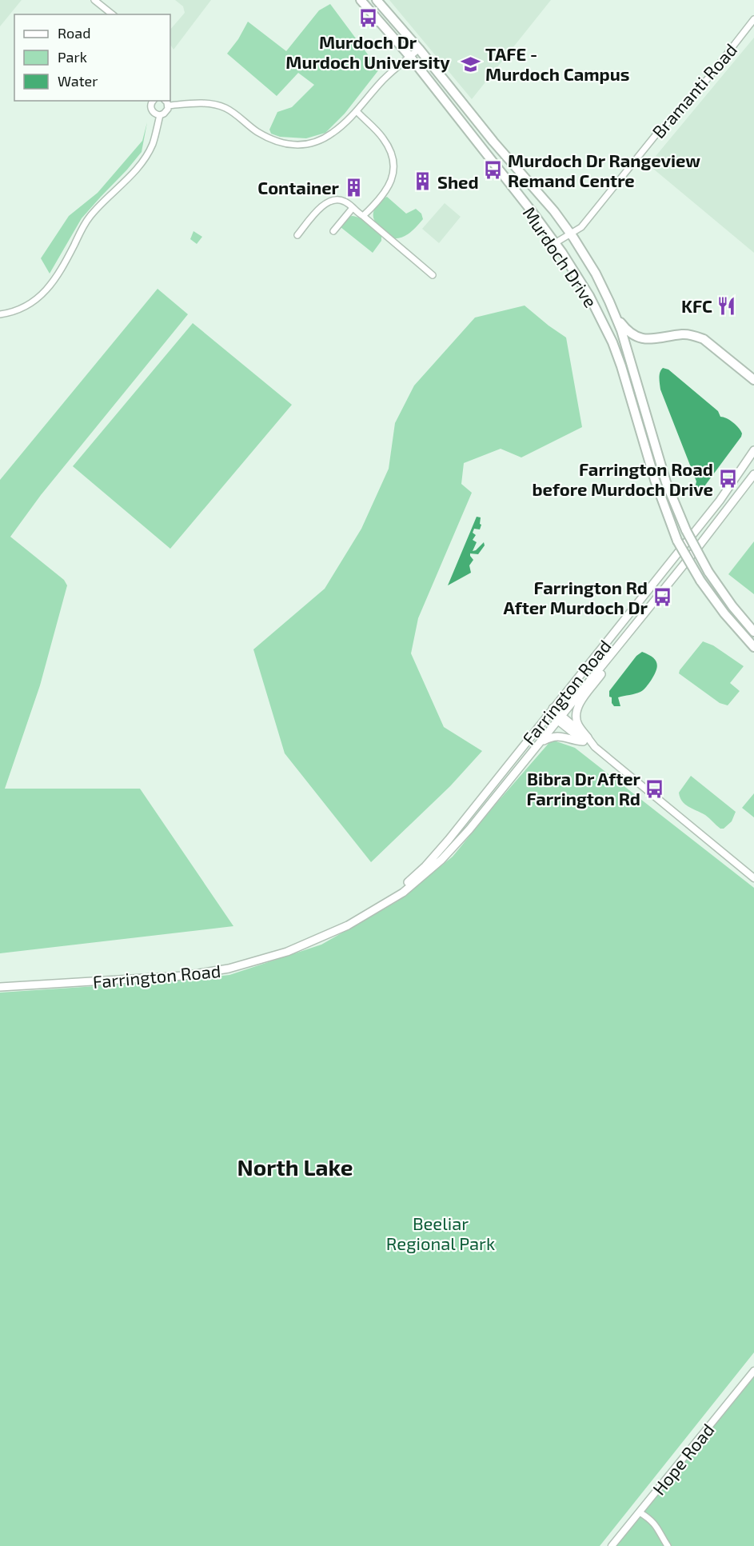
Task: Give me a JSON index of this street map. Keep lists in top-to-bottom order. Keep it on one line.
{"streets":{"main road":["Murdoch Drive","Farrington Road"],"street":["Bramanti Road","Hope Road"]},"crossings":[["Bramanti Road","Murdoch Drive"]],"districts":["North Lake"],"parks":["Beeliar Regional Park"],"places":{"bus stop":["Murdoch Dr Murdoch University","Murdoch Dr Rangeview Remand Centre","Farrington Road before Murdoch Drive","Farrington Rd After Murdoch Dr","Bibra Dr After Farrington Rd"],"school or university":["TAFE - Murdoch Campus"],"building":["Shed","Container"],"restaurant":["KFC"]},"legend":["Road","Park","Water"]}
